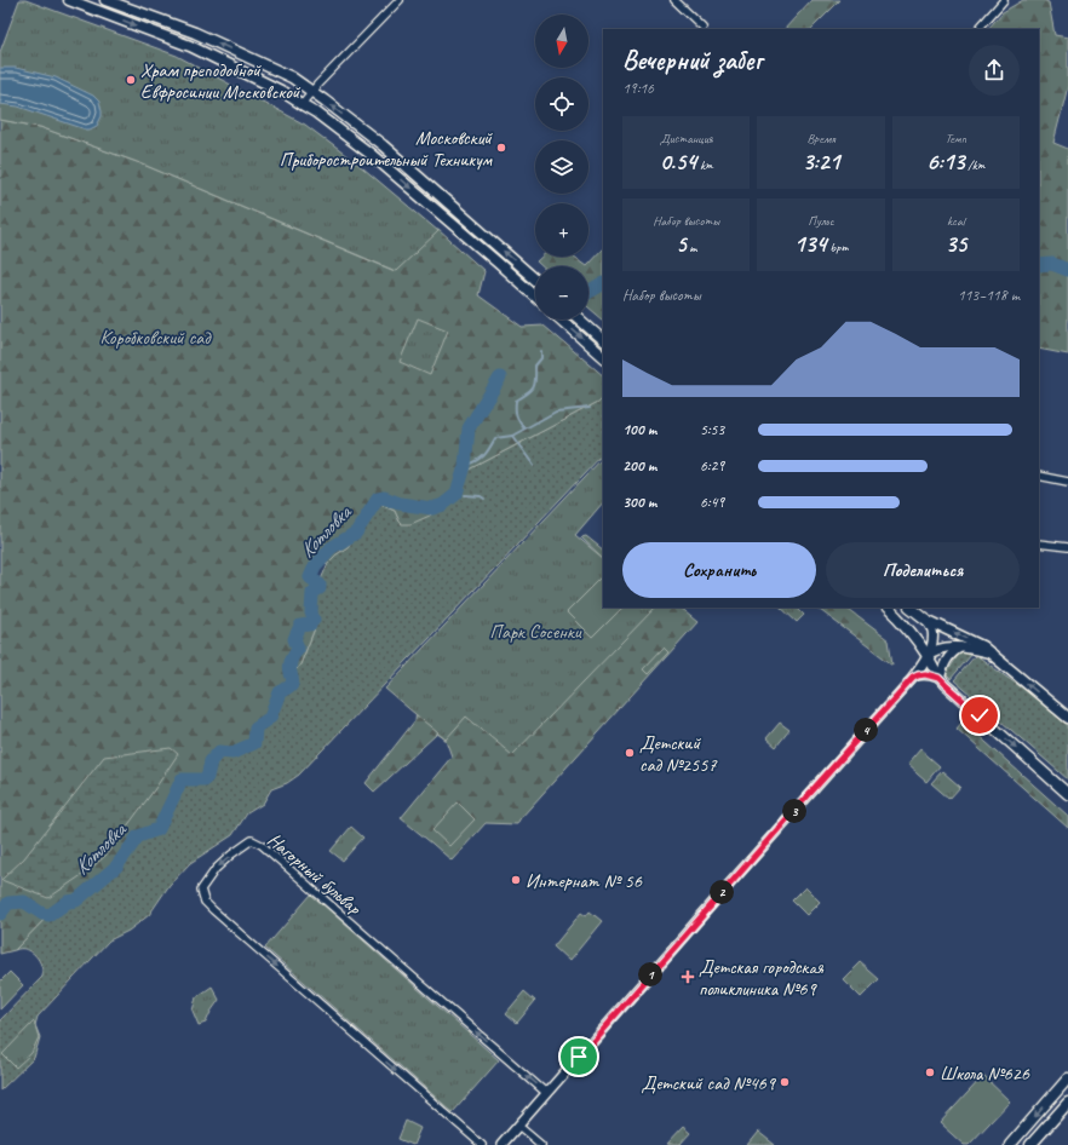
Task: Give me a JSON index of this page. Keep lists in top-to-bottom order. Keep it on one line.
{"streets":{"street":["Нагорный бульвар"]},"water":["Котловка"],"parks":["Коробковский сад","Парк Сосенки"],"places":{"other":["Храм преподобной Евфросинии Московской","Московский Приборостроительный Техникум","Детский сад №2557","Интернат № 56","Школа №626","Детский сад №469"],"health":["Детская городская поликлиника №69"]},"north":"bottom","page":{"map_buttons":["+","−"],"heading":["Вечерний забег","19:16"],"stats":[["Дистанция","0.54 km"],["Время","3:21"],["Темп","6:13 /km"],["Набор высоты","5 m"],["Пульс","134 bpm"],["kcal","35"]],"chart":["Набор высоты","113–118 m"],"list":[{"name":"100 m","note":"5:53"},{"name":"200 m","note":"6:29"},{"name":"300 m","note":"6:49"}],"buttons":["Сохранить","Поделиться"],"pins":["4","3","2","1"]}}
